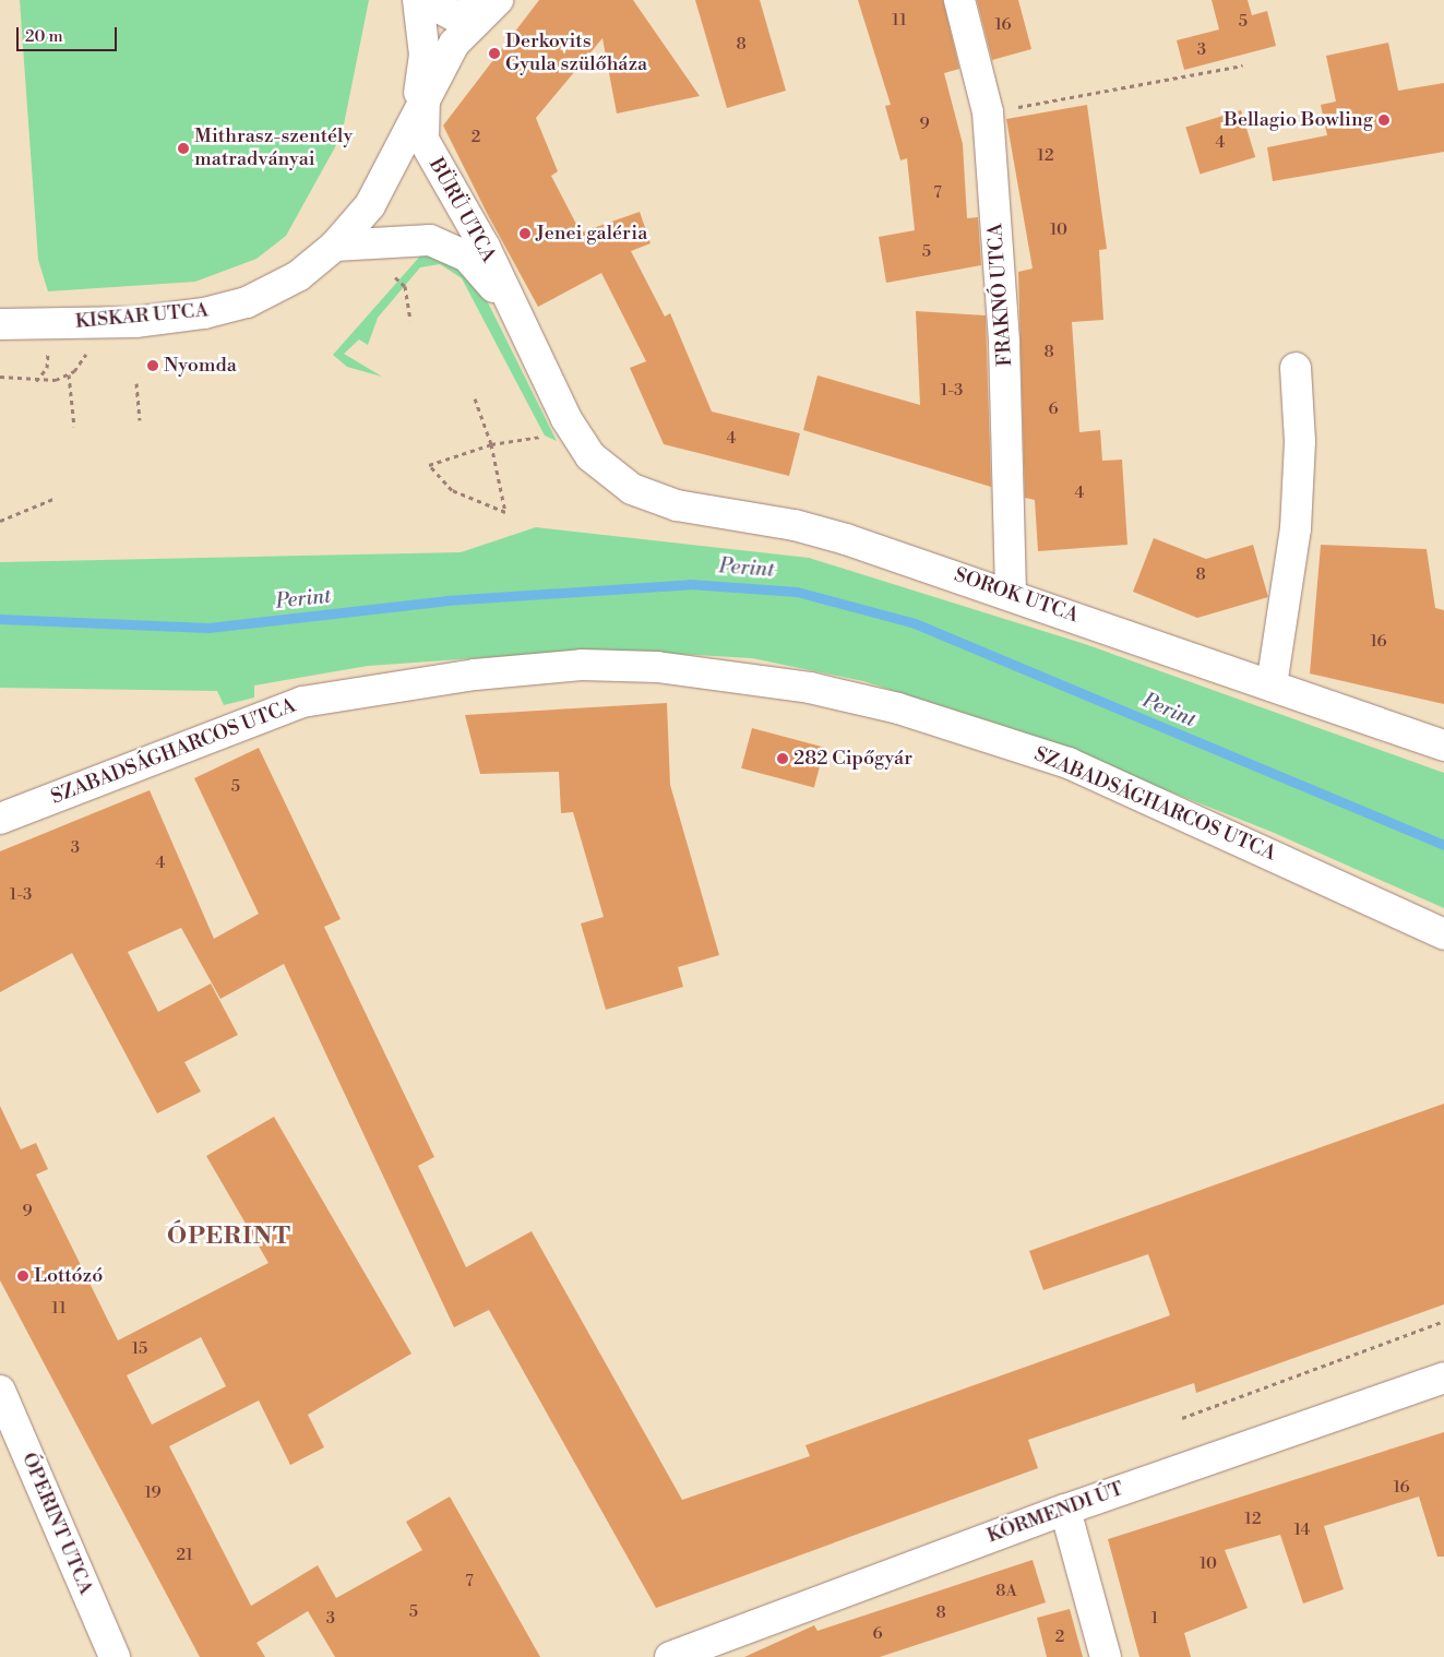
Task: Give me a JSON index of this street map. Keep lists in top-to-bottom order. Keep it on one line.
{"streets":{"street":["BÜRÜ UTCA","FRAKNÓ UTCA","KISKAR UTCA","SOROK UTCA","SZABADSÁGHARCOS UTCA","KÖRMENDI ÚT","ÓPERINT UTCA"]},"crossings":[["BÜRÜ UTCA","KISKAR UTCA"],["BÜRÜ UTCA","SOROK UTCA"],["FRAKNÓ UTCA","SOROK UTCA"]],"districts":["ÓPERINT"],"water":["Perint"],"places":["Derkovits Gyula szülőháza","Bellagio Bowling","Mithrasz-szentély matradványai","Jenei galéria","Nyomda","282 Cipőgyár","Lottózó"],"house_numbers":["11","5","16","8","3","9","2","4","12","7","10","5","8","1-3","6","4","4","8","16","5","3","4","1-3","9","11","15","16","19","12","14","21","10","7","8A","5","8","3","1","6","2"],"scale_bar":"20 m"}
